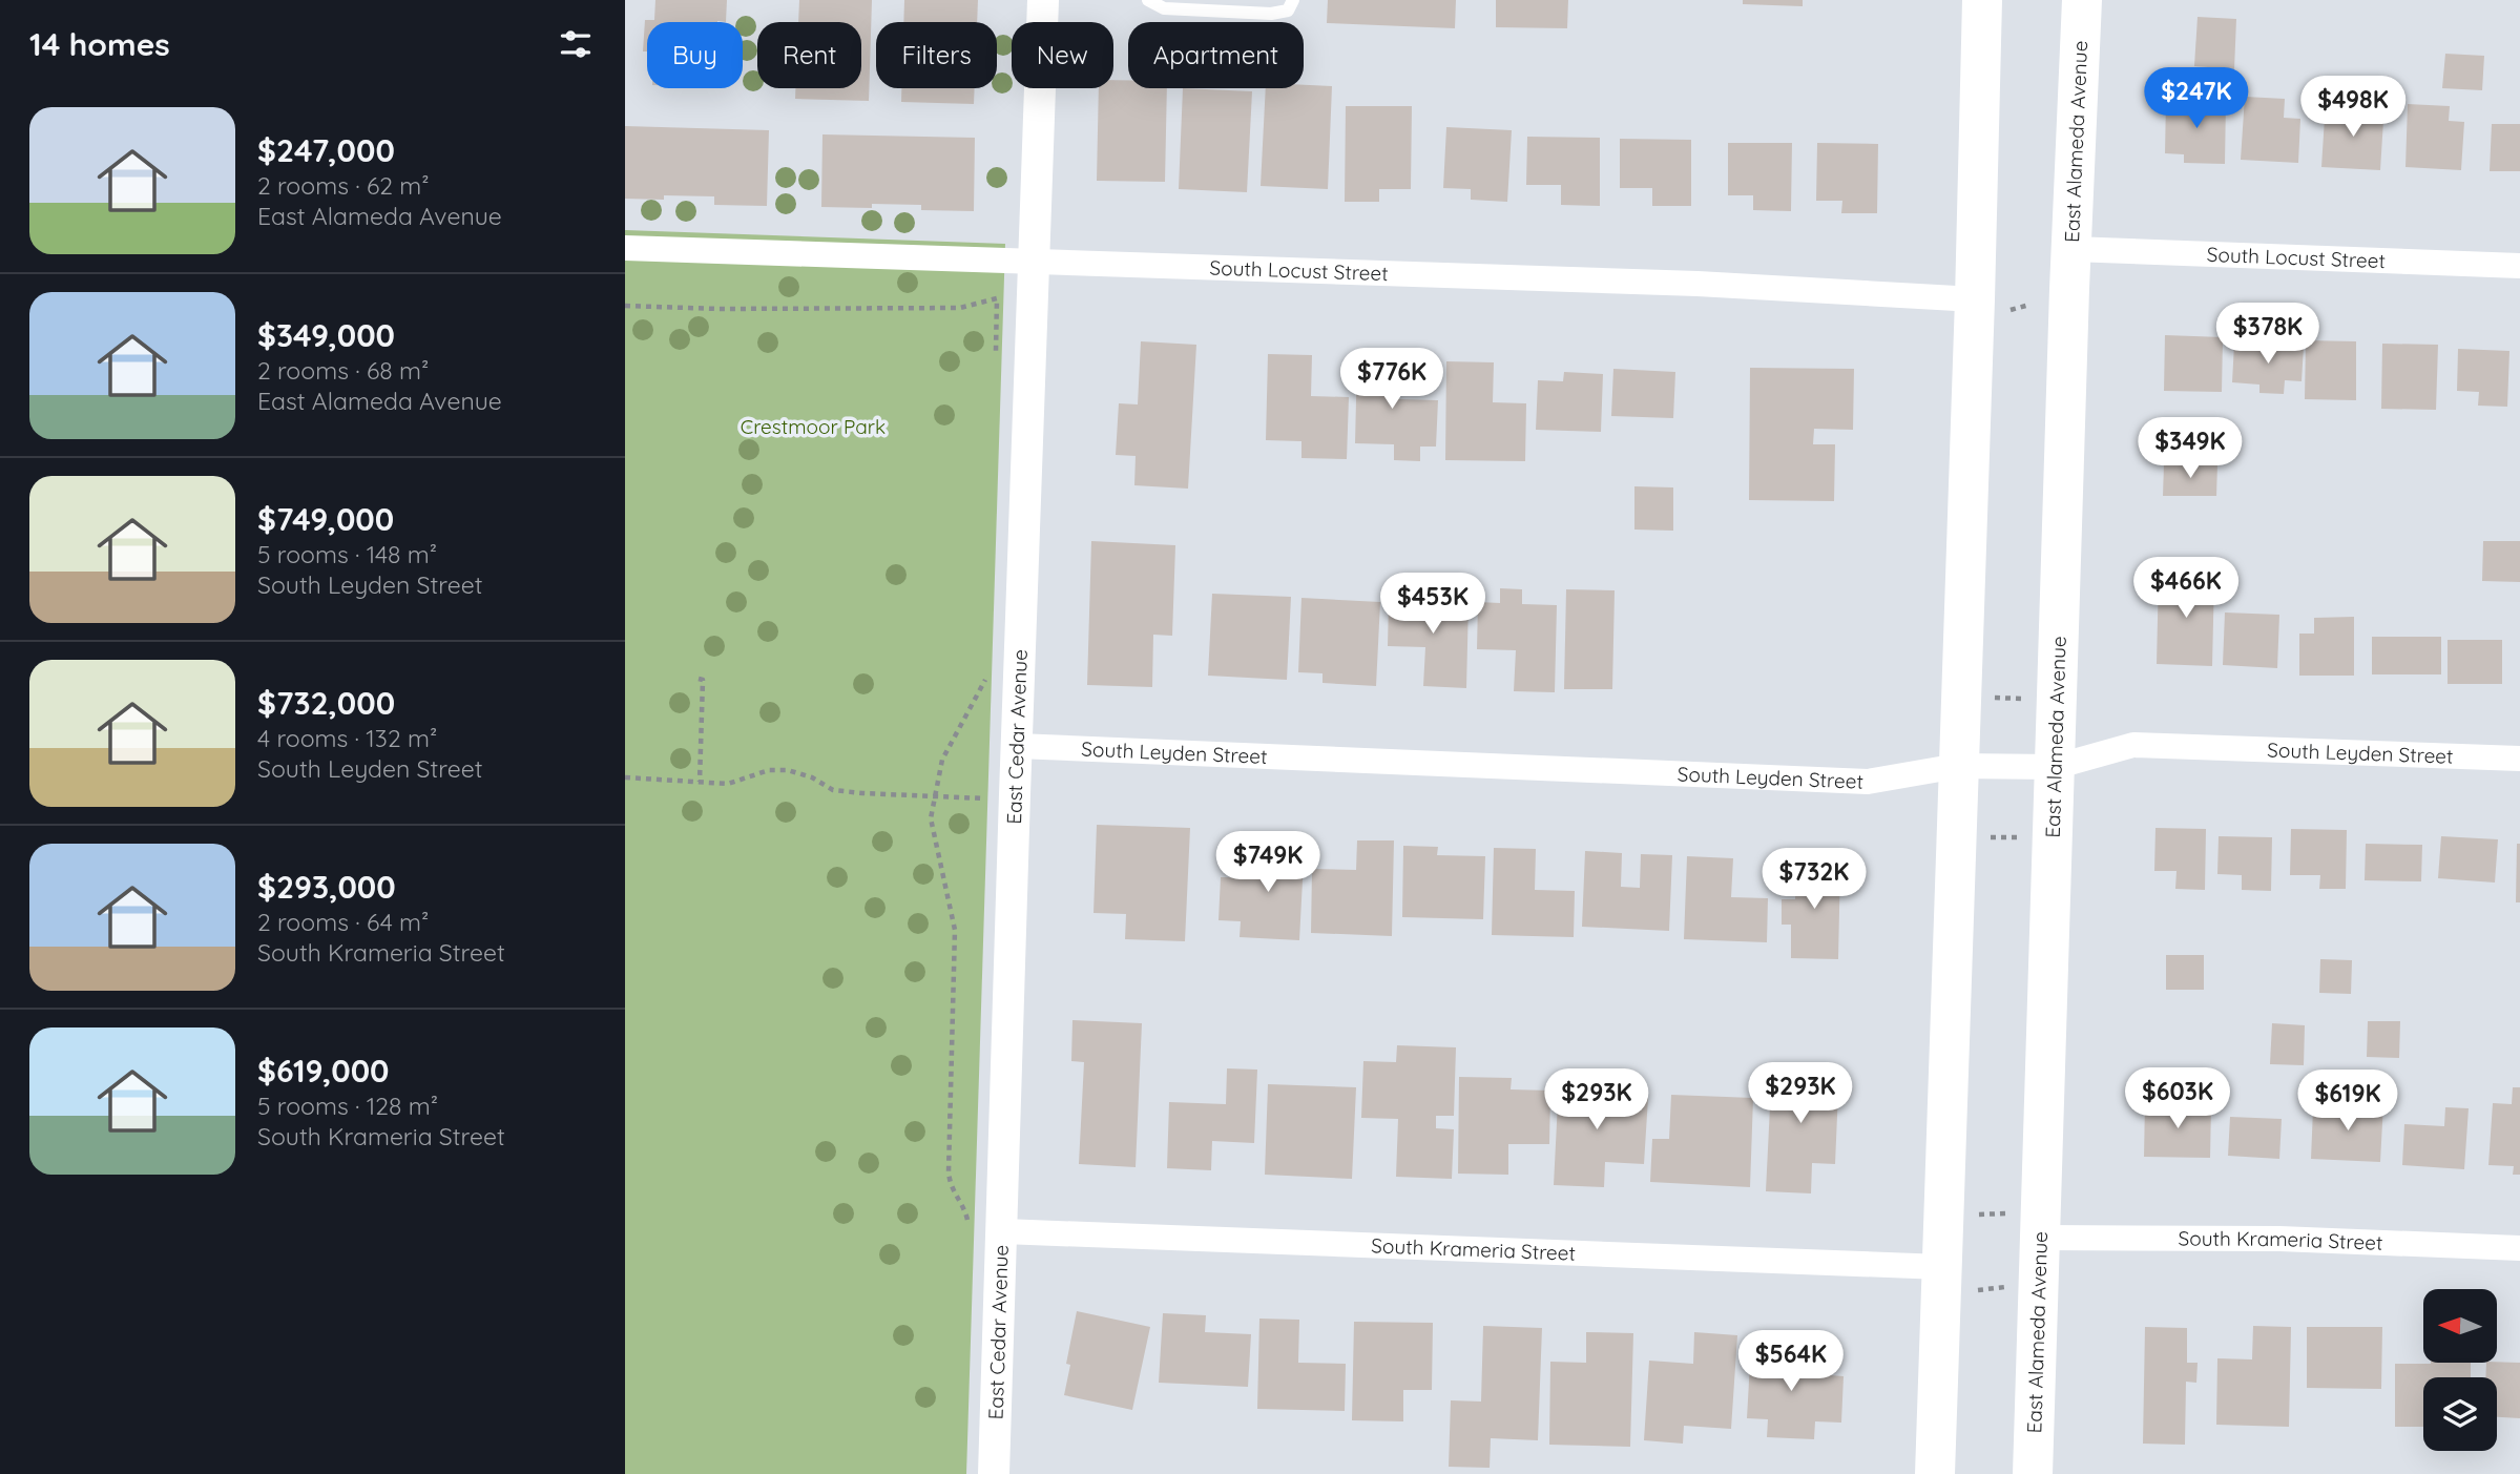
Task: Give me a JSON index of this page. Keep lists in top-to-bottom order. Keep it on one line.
{"streets":{"main road":["East Alameda Avenue"],"street":["South Locust Street","East Cedar Avenue","South Leyden Street","South Krameria Street"]},"crossings":[["East Alameda Avenue","South Locust Street"],["East Alameda Avenue","South Leyden Street"],["East Alameda Avenue","South Krameria Street"],["South Locust Street","East Cedar Avenue"],["East Cedar Avenue","South Leyden Street"],["East Cedar Avenue","South Krameria Street"]],"parks":["Crestmoor Park"],"north":"left","page":{"heading":"14 homes","chip":["Buy","Rent","Filters","New","Apartment"],"price":["$247K","$498K","$378K","$776K","$349K","$466K","$453K","$749K","$732K","$293K","$603K","$293K","$619K","$564K"],"list":[{"name":"$247,000","note":"2 rooms · 62 m² · East Alameda Avenue"},{"name":"$349,000","note":"2 rooms · 68 m² · East Alameda Avenue"},{"name":"$749,000","note":"5 rooms · 148 m² · South Leyden Street"},{"name":"$732,000","note":"4 rooms · 132 m² · South Leyden Street"},{"name":"$293,000","note":"2 rooms · 64 m² · South Krameria Street"},{"name":"$619,000","note":"5 rooms · 128 m² · South Krameria Street"}]}}
